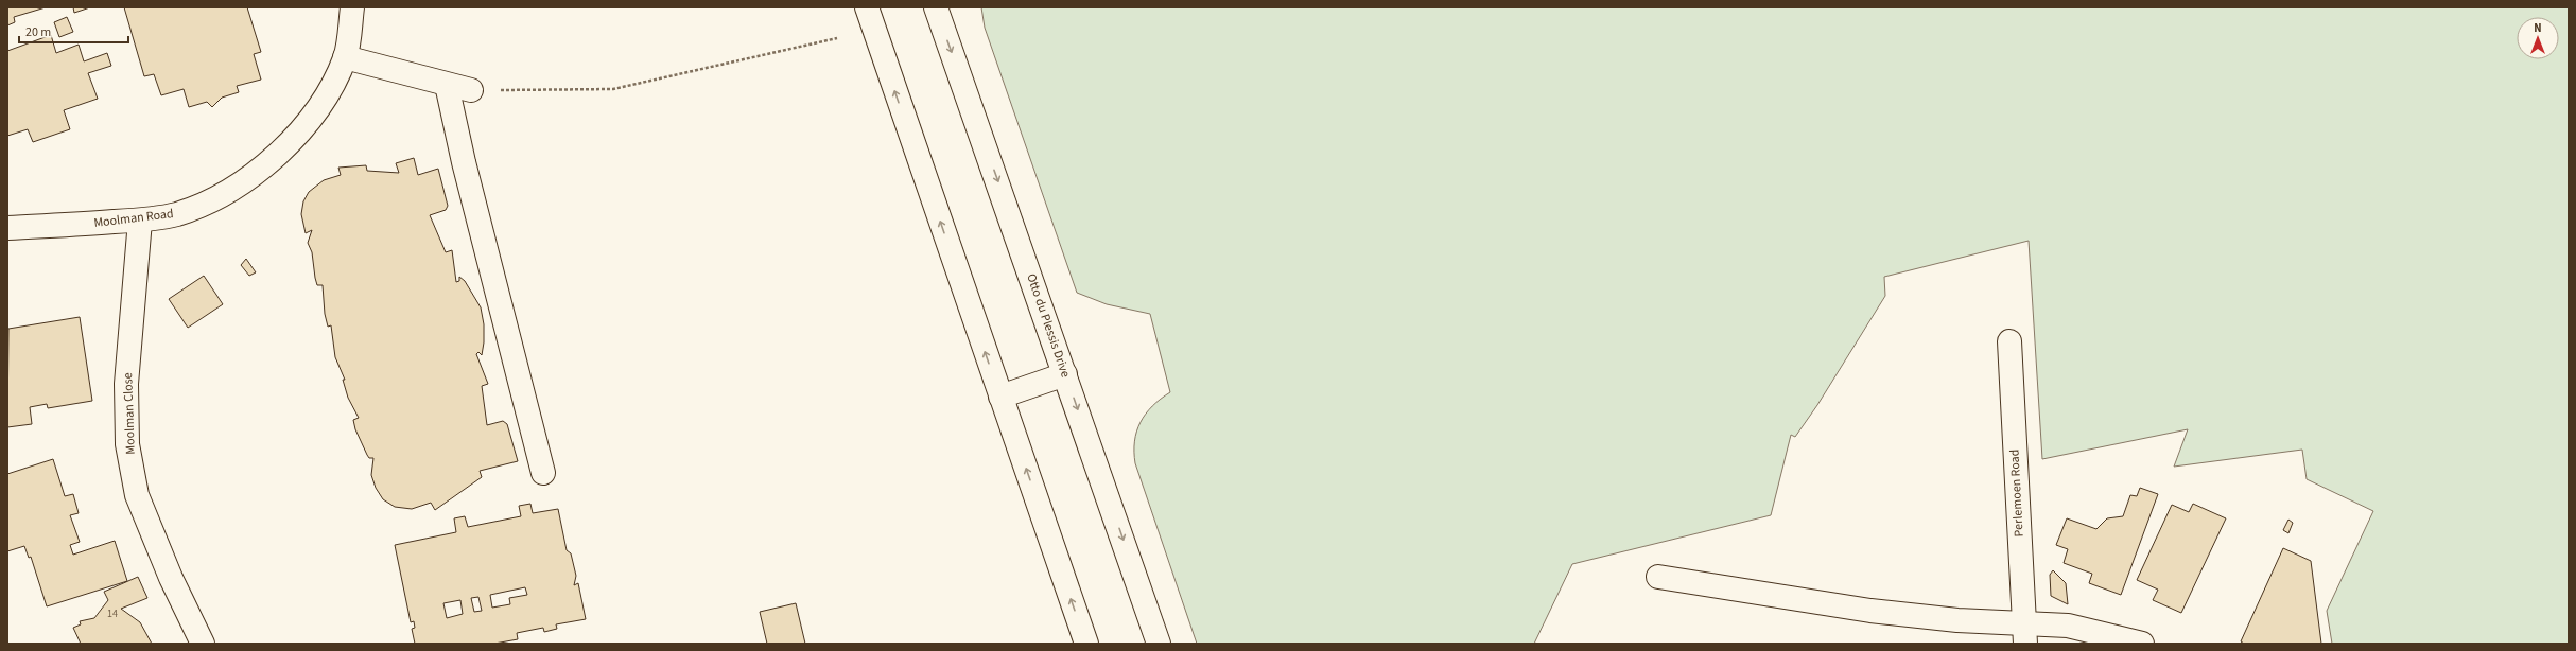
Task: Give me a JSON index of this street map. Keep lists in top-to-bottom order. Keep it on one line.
{"streets":{"street":["Moolman Road","Otto du Plessis Drive","Moolman Close","Perlemoen Road"]},"crossings":[["Moolman Road","Moolman Close"]],"house_numbers":["14"],"scale_bar":"20 m","north":"top"}
